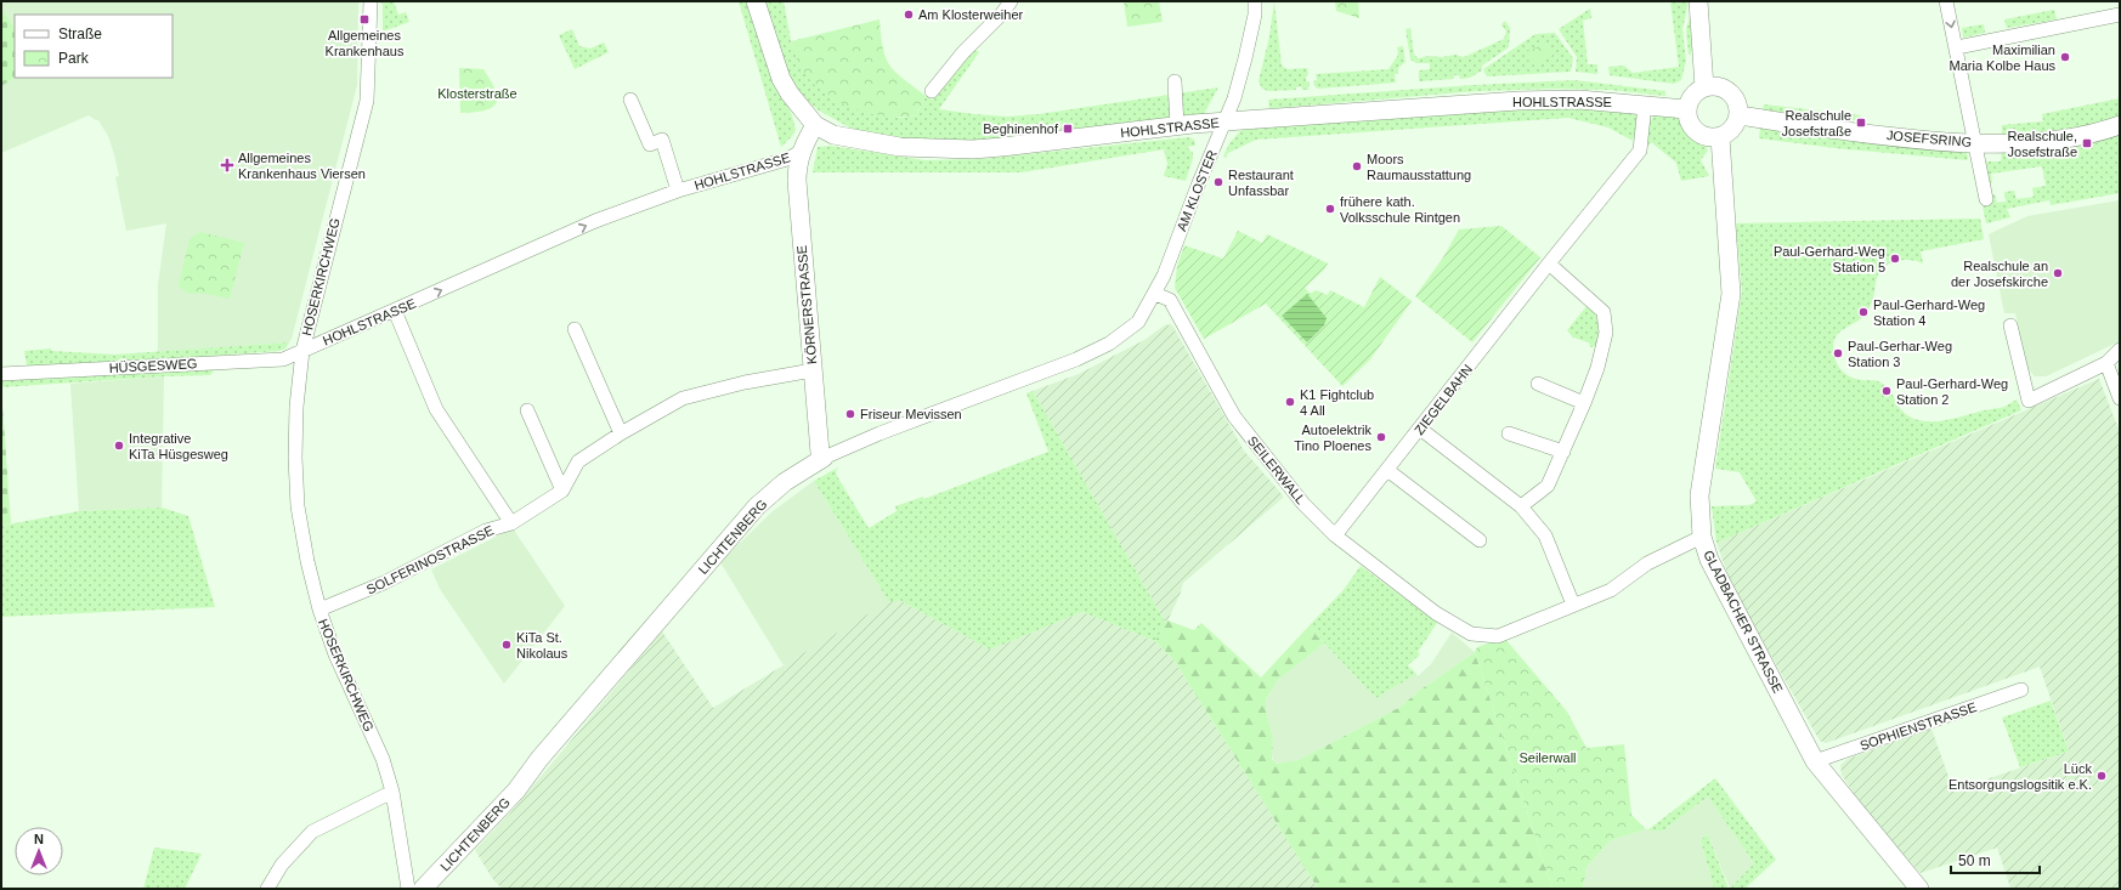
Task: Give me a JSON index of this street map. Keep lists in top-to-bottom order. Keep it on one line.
{"streets":{"main road":["HOHLSTRASSE","JOSEFSRING","KÖRNERSTRASSE","LICHTENBERG","GLADBACHER STRASSE"],"street":["AM KLOSTER","HOSERKIRCHWEG","HÜSGESWEG","ZIEGELBAHN","SEILERWALL","SOLFERINOSTRASSE","SOPHIENSTRASSE"]},"crossings":[["HOHLSTRASSE","JOSEFSRING"],["HOHLSTRASSE","AM KLOSTER"],["HOHLSTRASSE","HOSERKIRCHWEG"],["HOHLSTRASSE","KÖRNERSTRASSE"],["HOHLSTRASSE","HÜSGESWEG"],["HOHLSTRASSE","ZIEGELBAHN"],["HOHLSTRASSE","GLADBACHER STRASSE"],["JOSEFSRING","GLADBACHER STRASSE"],["AM KLOSTER","SEILERWALL"],["AM KLOSTER","LICHTENBERG"],["HOSERKIRCHWEG","HÜSGESWEG"],["HOSERKIRCHWEG","SOLFERINOSTRASSE"],["KÖRNERSTRASSE","LICHTENBERG"],["KÖRNERSTRASSE","SOLFERINOSTRASSE"],["ZIEGELBAHN","SEILERWALL"],["SEILERWALL","LICHTENBERG"],["SEILERWALL","GLADBACHER STRASSE"],["GLADBACHER STRASSE","SOPHIENSTRASSE"]],"parks":["Klosterstraße","Seilerwall"],"places":{"other":["Am Klosterweiher","Maximilian Maria Kolbe Haus","Moors Raumausstattung","Restaurant Unfassbar","frühere kath. Volksschule Rintgen","Paul-Gerhard-Weg Station 5","Realschule an der Josefskirche","Paul-Gerhard-Weg Station 4","Paul-Gerhar-Weg Station 3","Paul-Gerhard-Weg Station 2","K1 Fightclub 4 All","Friseur Mevissen","Autoelektrik Tino Ploenes","Integrative KiTa Hüsgesweg","KiTa St. Nikolaus","Lück Entsorgungslogsitik e.K."],"transit":["Allgemeines Krankenhaus","Realschule Josefstraße","Beghinenhof","Realschule, Josefstraße"],"health":["Allgemeines Krankenhaus Viersen"]},"legend":["Straße","Park"],"scale_bar":"50 m","north":"top"}
